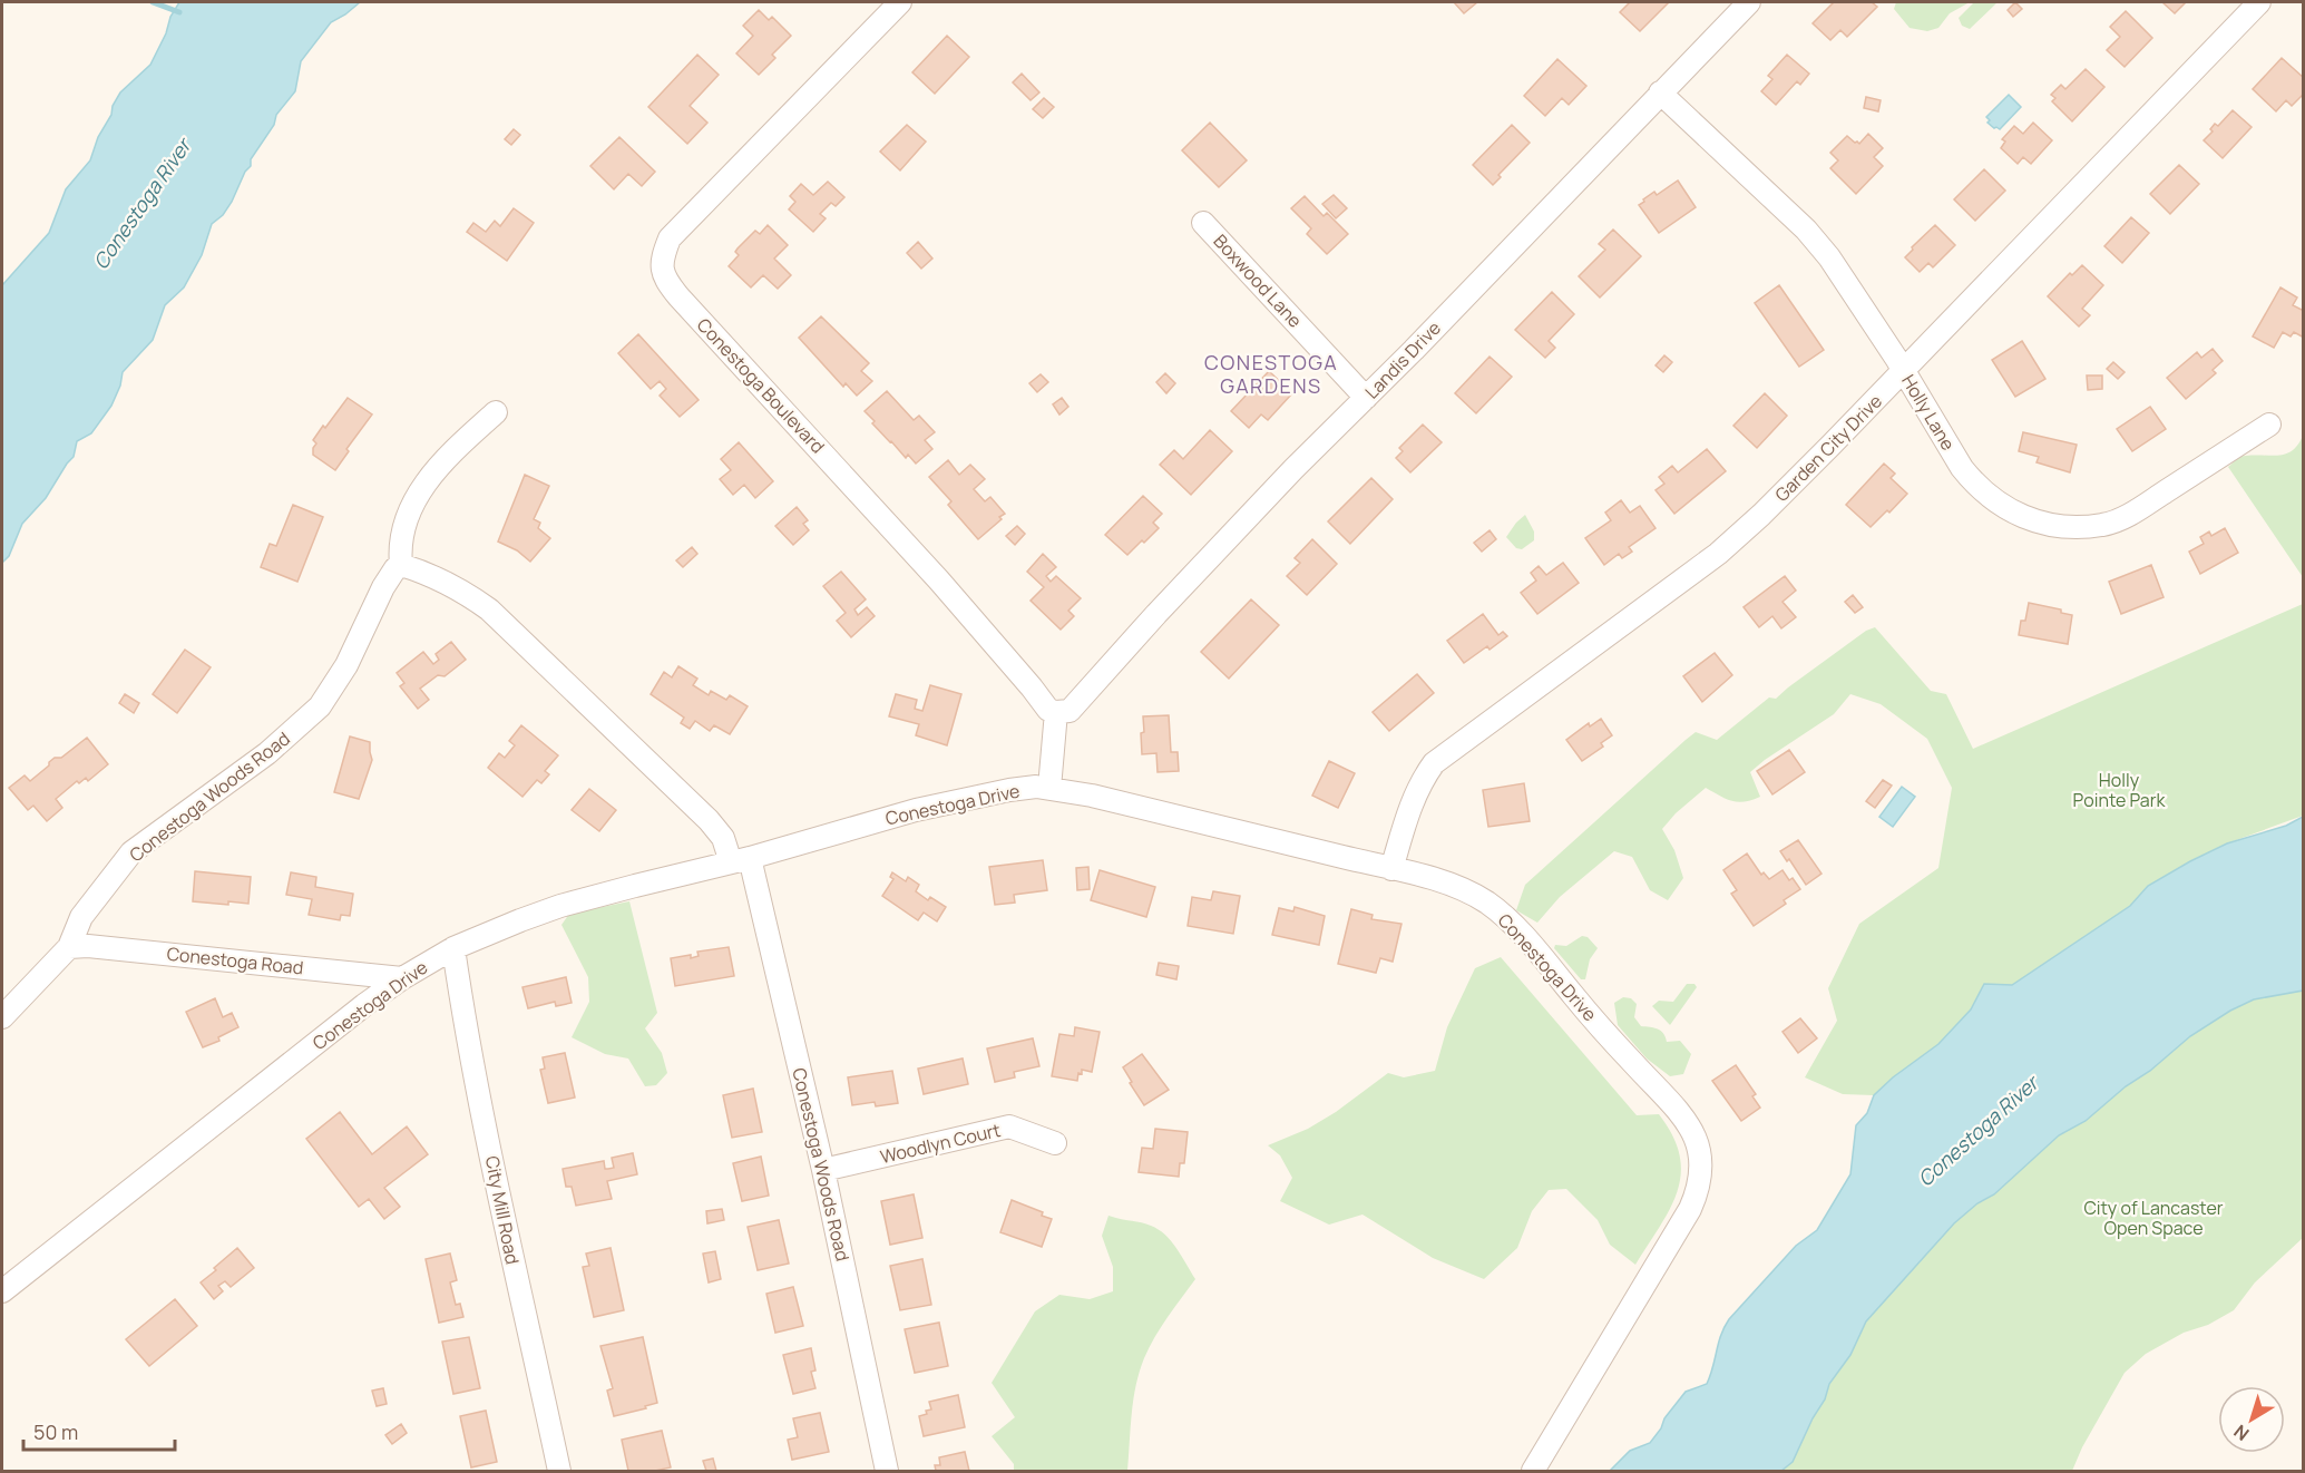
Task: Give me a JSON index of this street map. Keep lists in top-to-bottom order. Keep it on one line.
{"streets":{"street":["Boxwood Lane","Landis Drive","Conestoga Boulevard","Holly Lane","Garden City Drive","Conestoga Woods Road","Conestoga Drive","Conestoga Road","Woodlyn Court","City Mill Road"]},"crossings":[["Boxwood Lane","Landis Drive"],["Landis Drive","Conestoga Boulevard"],["Landis Drive","Holly Lane"],["Holly Lane","Garden City Drive"],["Garden City Drive","Conestoga Drive"],["Conestoga Woods Road","Conestoga Drive"],["Conestoga Woods Road","Conestoga Road"],["Conestoga Woods Road","Woodlyn Court"],["Conestoga Drive","Conestoga Road"],["Conestoga Drive","City Mill Road"]],"districts":["CONESTOGA GARDENS"],"water":["Conestoga River"],"parks":["Holly Pointe Park","City of Lancaster Open Space"],"scale_bar":"50 m","north":"bottom left"}
